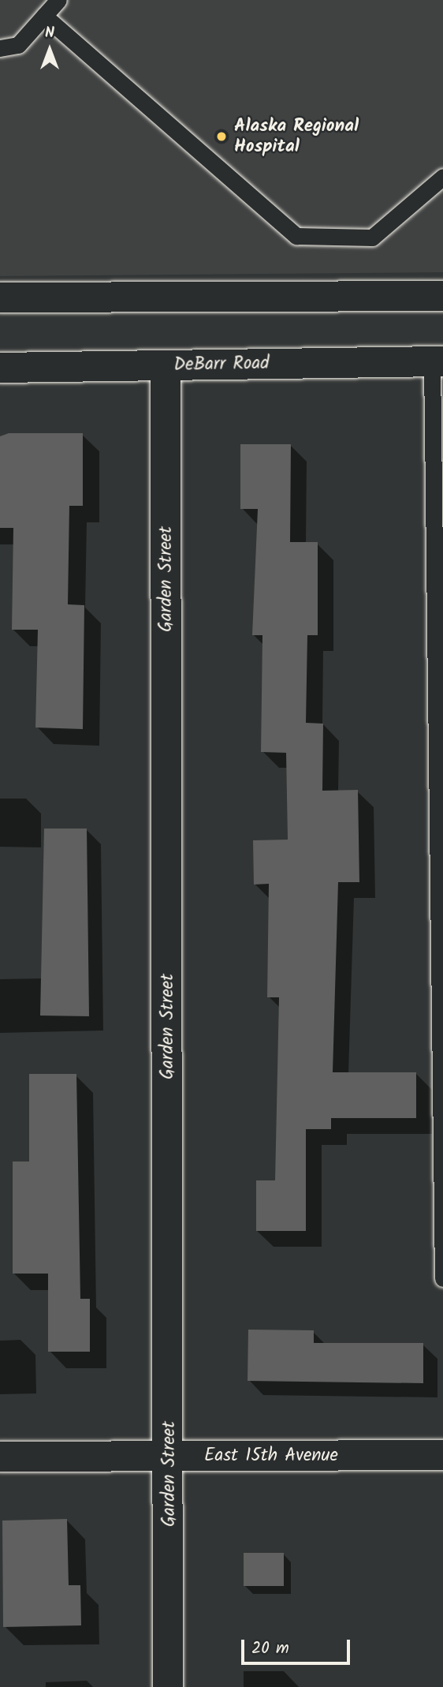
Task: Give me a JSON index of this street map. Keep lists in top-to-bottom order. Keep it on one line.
{"streets":{"street":["DeBarr Road","Garden Street","East 15th Avenue"]},"crossings":[["DeBarr Road","Garden Street"],["Garden Street","East 15th Avenue"]],"places":["Alaska Regional Hospital"],"scale_bar":"20 m","north":"top"}
